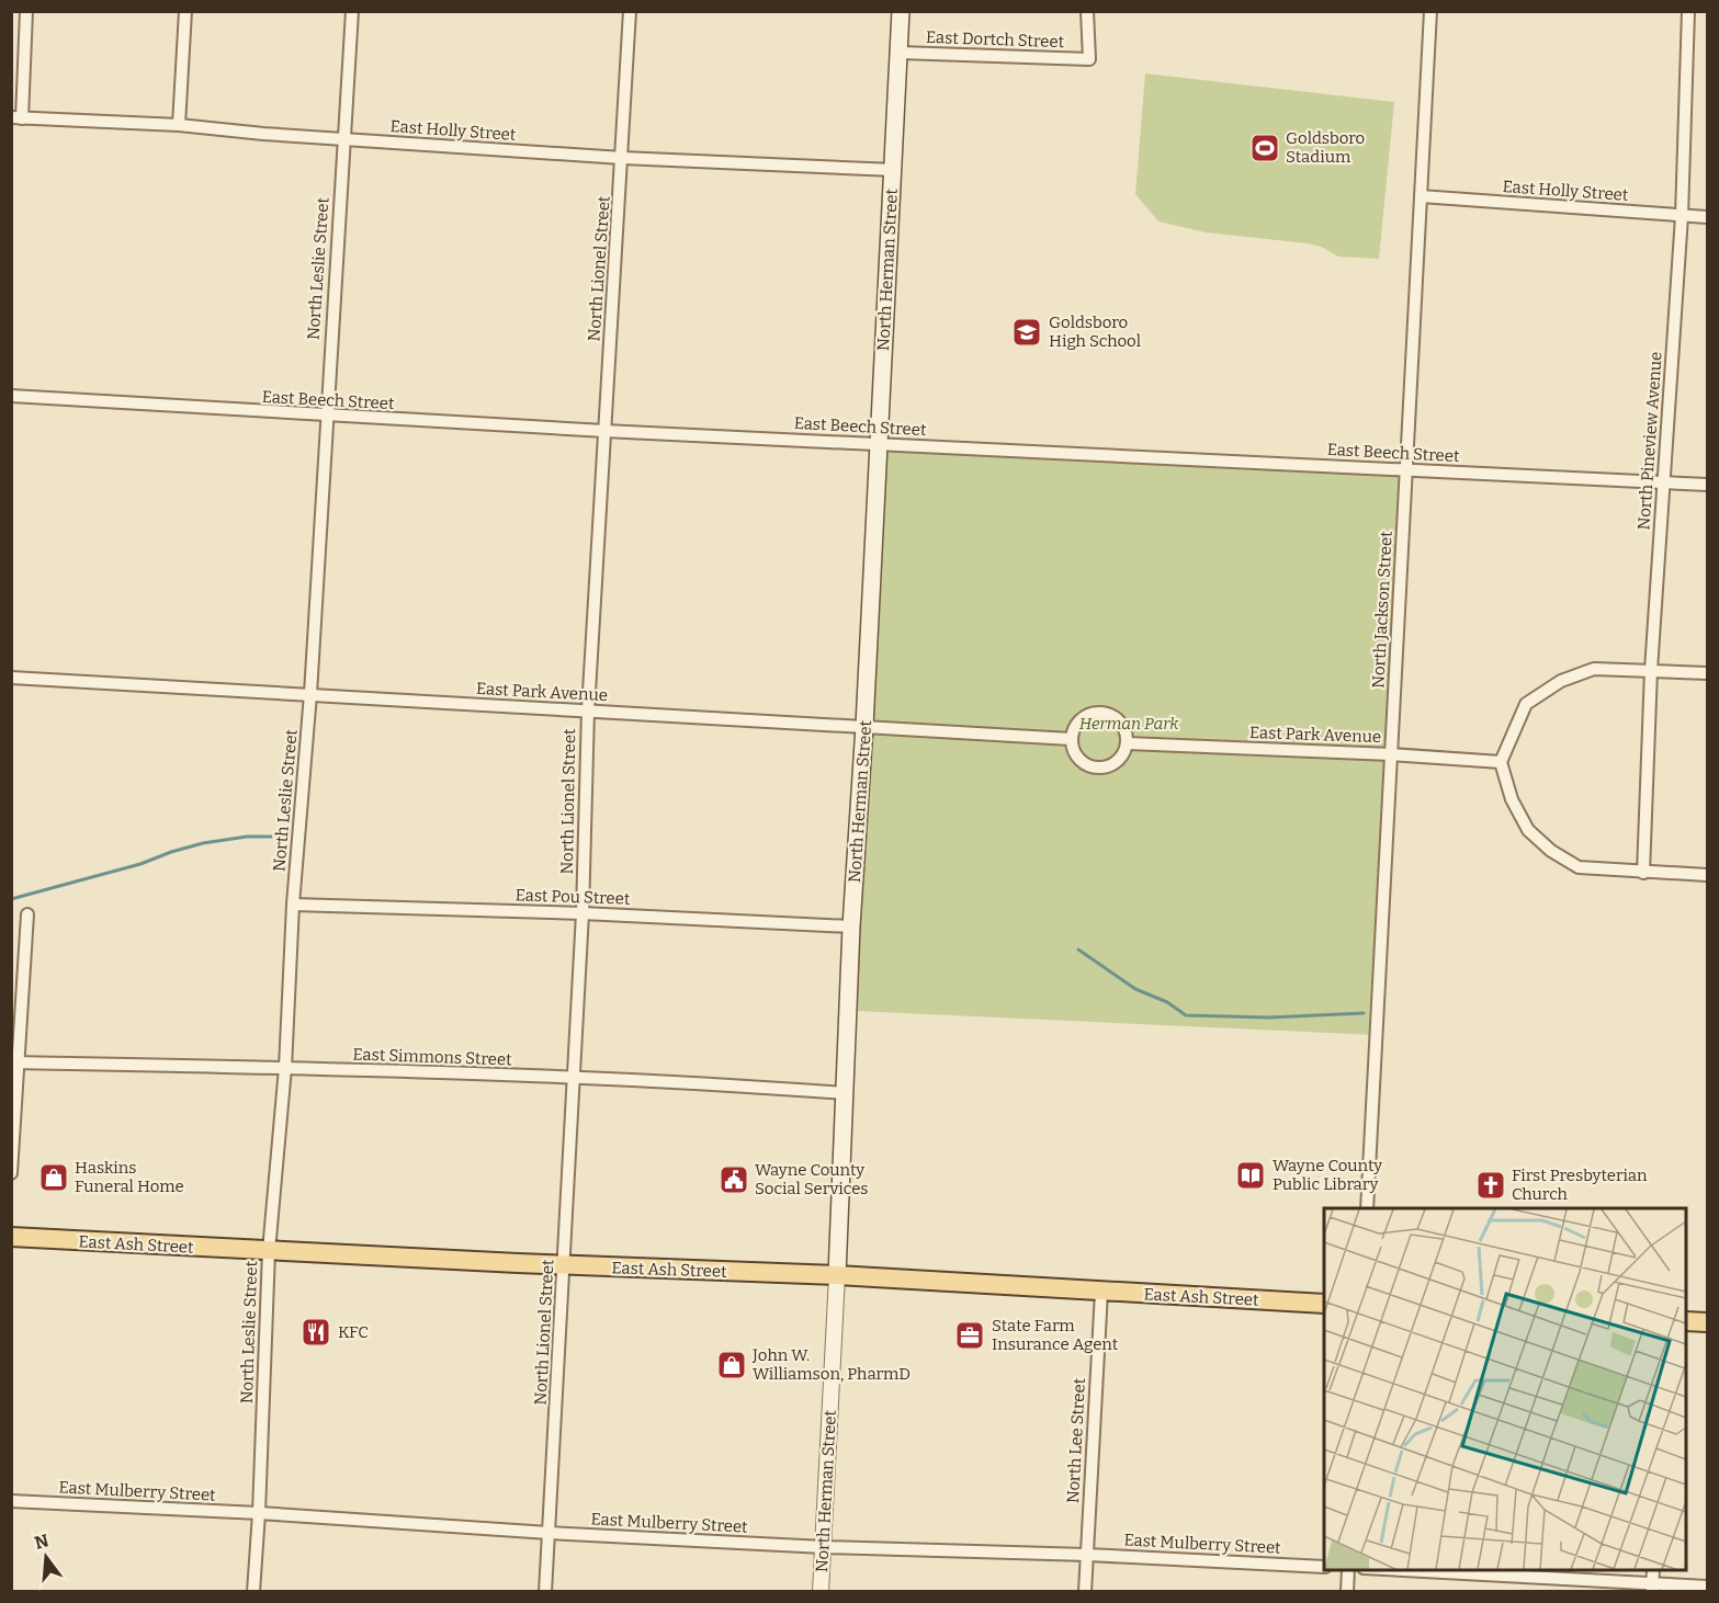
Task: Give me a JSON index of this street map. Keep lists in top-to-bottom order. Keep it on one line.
{"streets":{"main road":["North Herman Street","East Ash Street"],"street":["East Dortch Street","East Holly Street","North Leslie Street","North Lionel Street","East Beech Street","North Pineview Avenue","North Jackson Street","East Park Avenue","East Pou Street","East Simmons Street","North Lee Street","East Mulberry Street"]},"crossings":[["East Dortch Street","North Herman Street"],["East Holly Street","North Leslie Street"],["East Holly Street","North Lionel Street"],["East Holly Street","North Herman Street"],["East Holly Street","North Pineview Avenue"],["East Holly Street","North Jackson Street"],["North Leslie Street","East Beech Street"],["North Leslie Street","East Park Avenue"],["North Leslie Street","East Pou Street"],["North Leslie Street","East Simmons Street"],["North Leslie Street","East Ash Street"],["North Leslie Street","East Mulberry Street"],["North Lionel Street","East Beech Street"],["North Lionel Street","East Park Avenue"],["North Lionel Street","East Pou Street"],["North Lionel Street","East Simmons Street"],["North Lionel Street","East Ash Street"],["North Lionel Street","East Mulberry Street"],["North Herman Street","East Beech Street"],["North Herman Street","East Park Avenue"],["North Herman Street","East Pou Street"],["North Herman Street","East Simmons Street"],["North Herman Street","East Ash Street"],["North Herman Street","East Mulberry Street"],["East Beech Street","North Pineview Avenue"],["East Beech Street","North Jackson Street"],["North Jackson Street","East Park Avenue"],["East Ash Street","North Lee Street"],["North Lee Street","East Mulberry Street"]],"parks":["Herman Park"],"places":{"sports":["Goldsboro Stadium"],"school or university":["Goldsboro High School"],"library":["Wayne County Public Library"],"shop":["Haskins Funeral Home","John W. Williamson, PharmD"],"public building":["Wayne County Social Services"],"church":["First Presbyterian Church"],"restaurant":["KFC"],"office":["State Farm Insurance Agent"]},"north":"top"}
